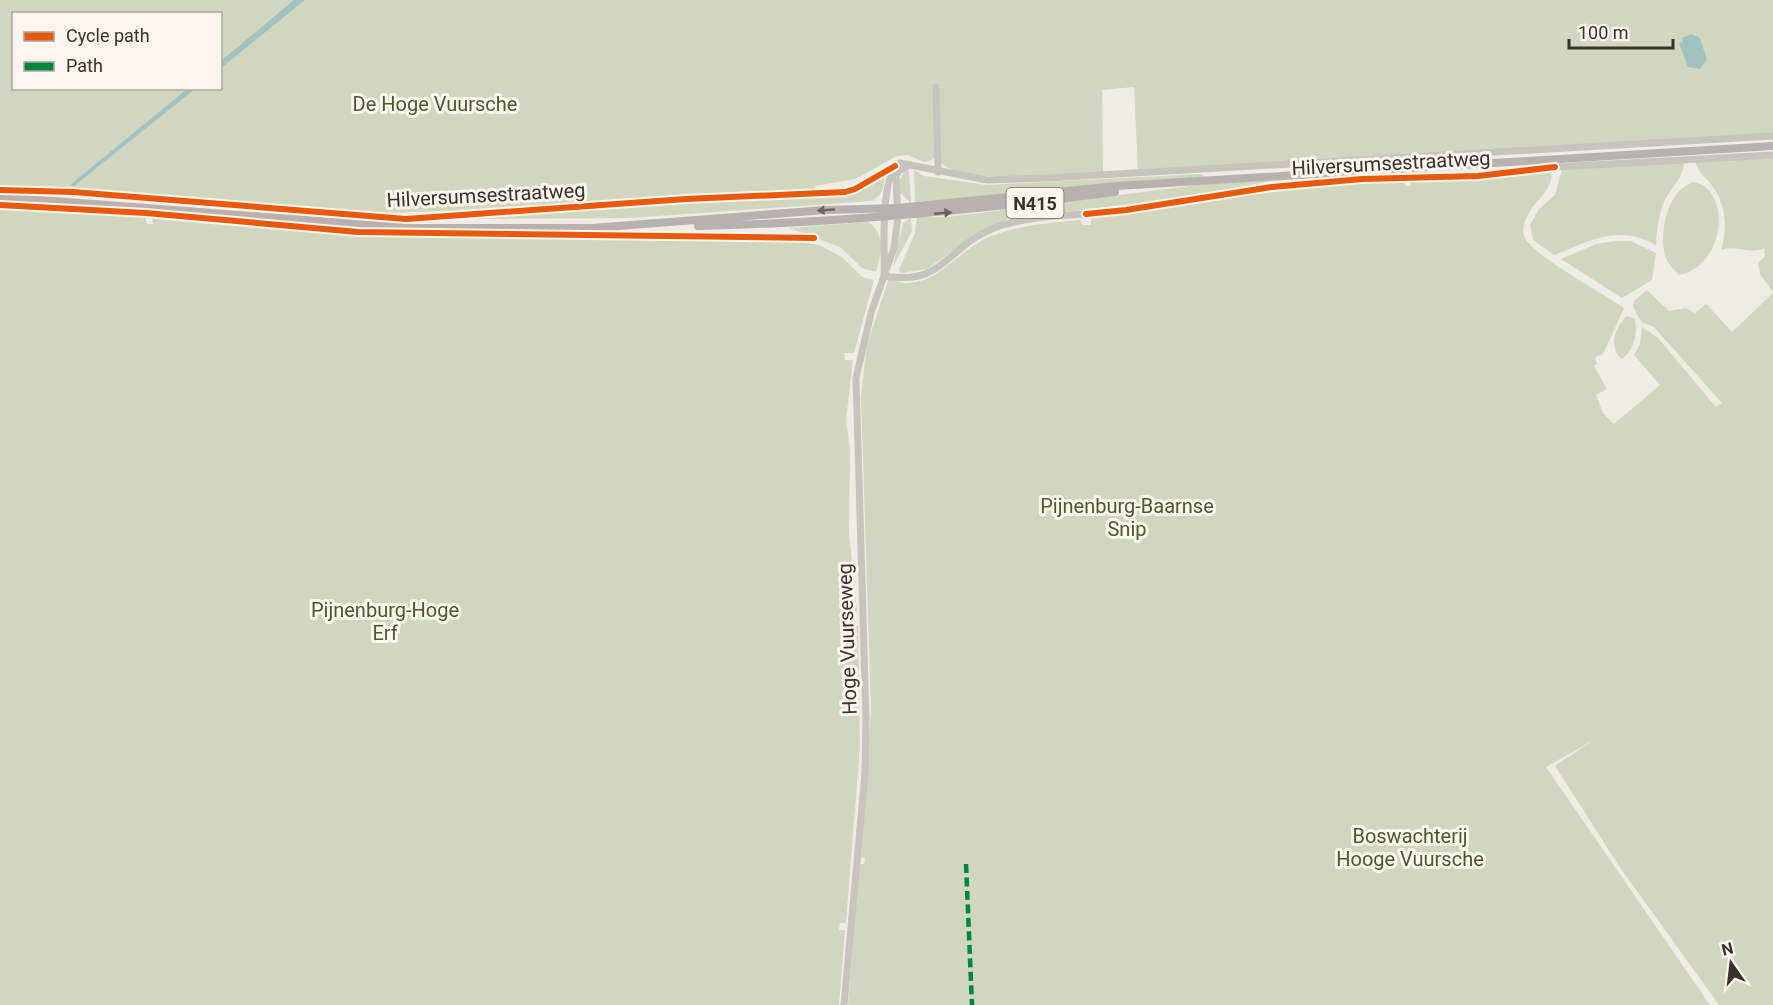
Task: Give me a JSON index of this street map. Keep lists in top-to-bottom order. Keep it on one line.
{"streets":{"main road":["Hilversumsestraatweg","N415"],"street":["Hoge Vuurseweg"]},"crossings":[["Hilversumsestraatweg","Hoge Vuurseweg"]],"parks":["De Hoge Vuursche","Pijnenburg-Baarnse Snip","Pijnenburg-Hoge Erf","Boswachterij Hooge Vuursche"],"legend":["Cycle path","Path"],"scale_bar":"100 m","north":"top"}
